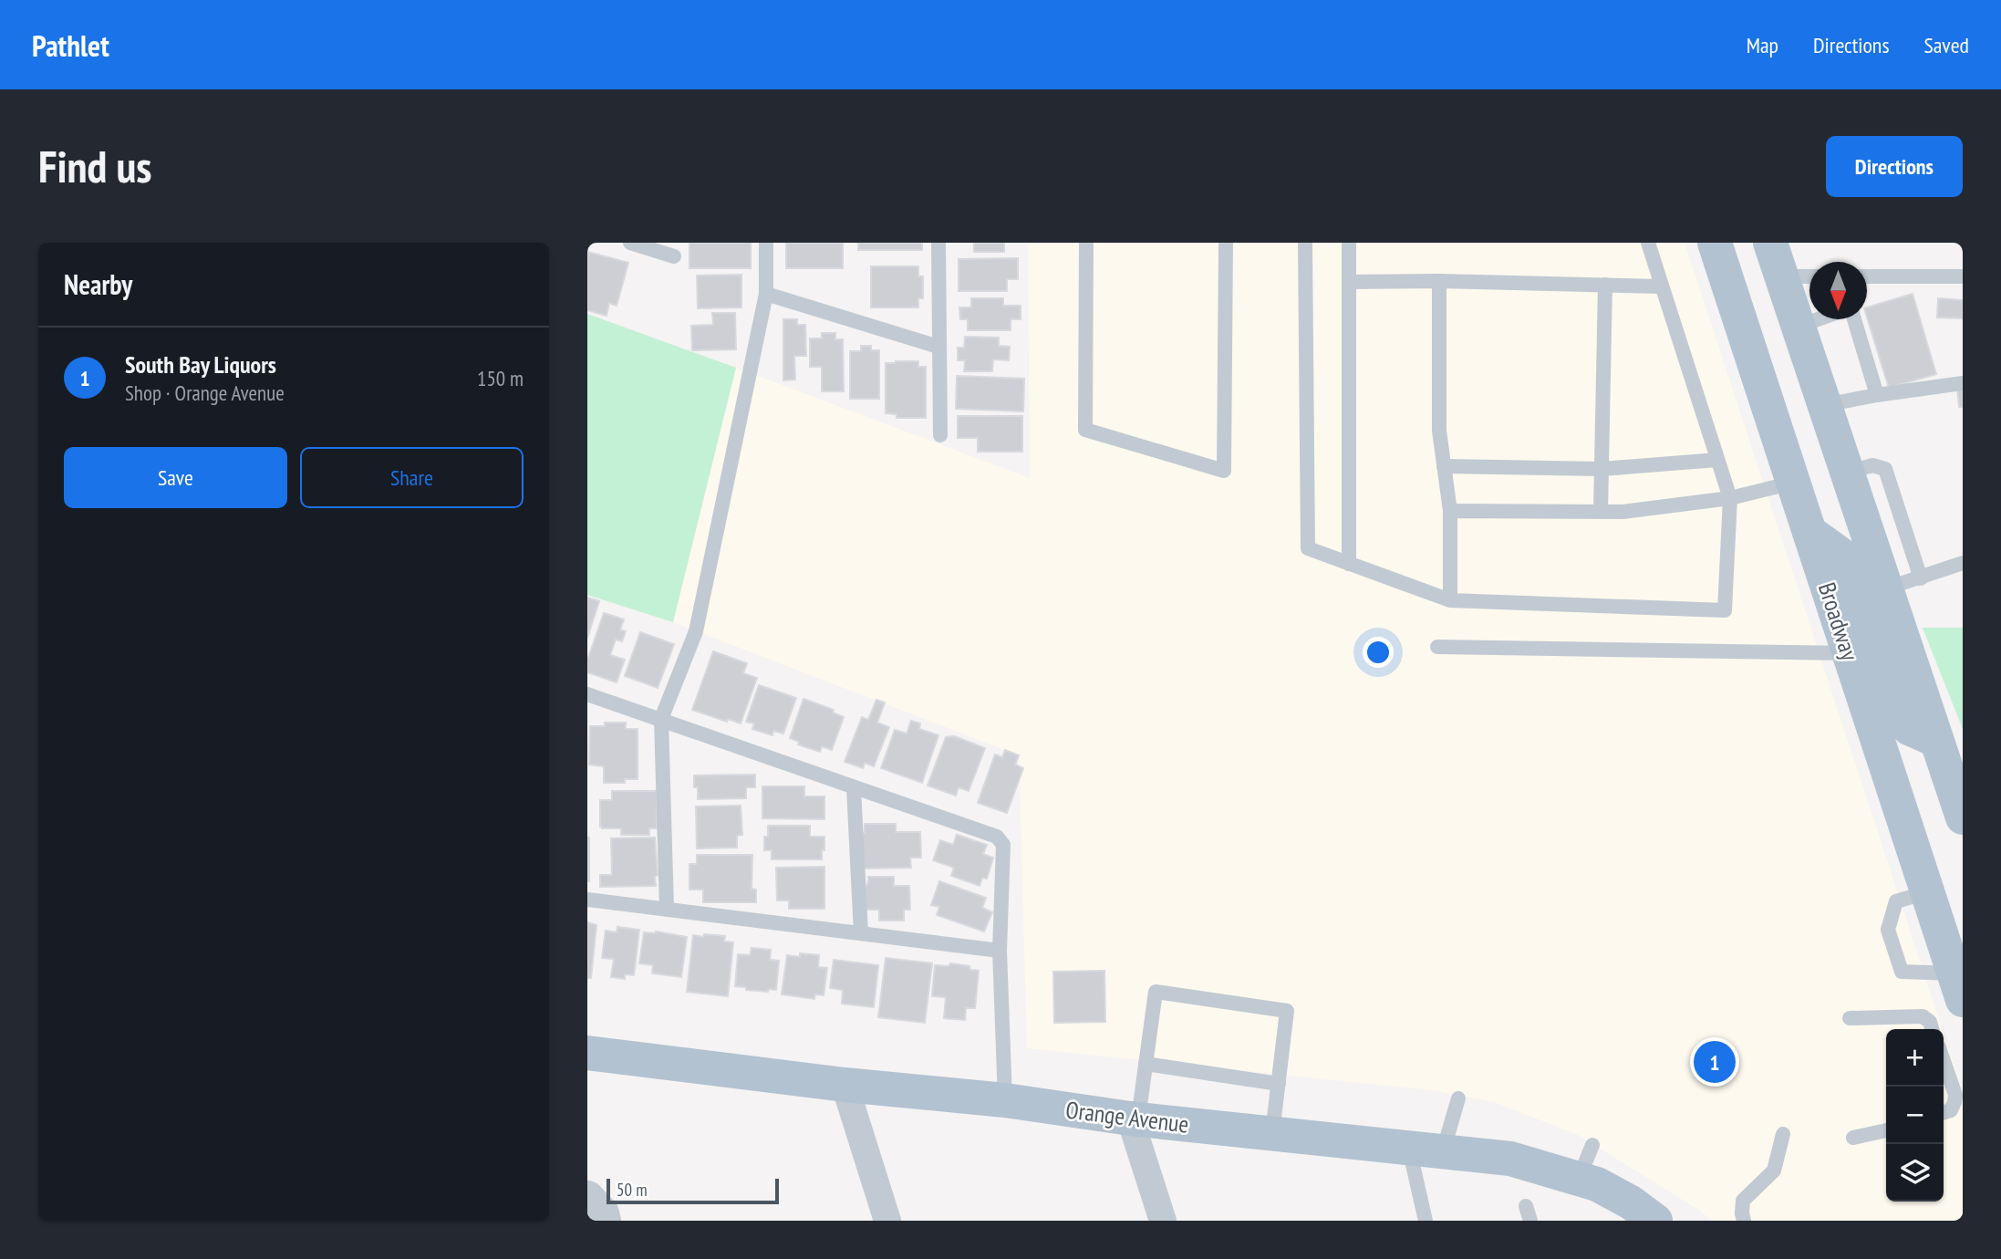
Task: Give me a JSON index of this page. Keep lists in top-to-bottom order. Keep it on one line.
{"streets":{"main road":["Broadway","Orange Avenue"]},"scale_bar":"50 m","north":"bottom","page":{"header":"Pathlet","nav":["Map","Directions","Saved"],"buttons":["Directions",["Save","Share"]],"title":"Find us","heading":"Nearby","list":[{"mark":"1","name":"South Bay Liquors","note":"Shop · Orange Avenue","value":"150 m"}],"map_buttons":["+","−"],"pins":"1","scale":"50 m"}}
